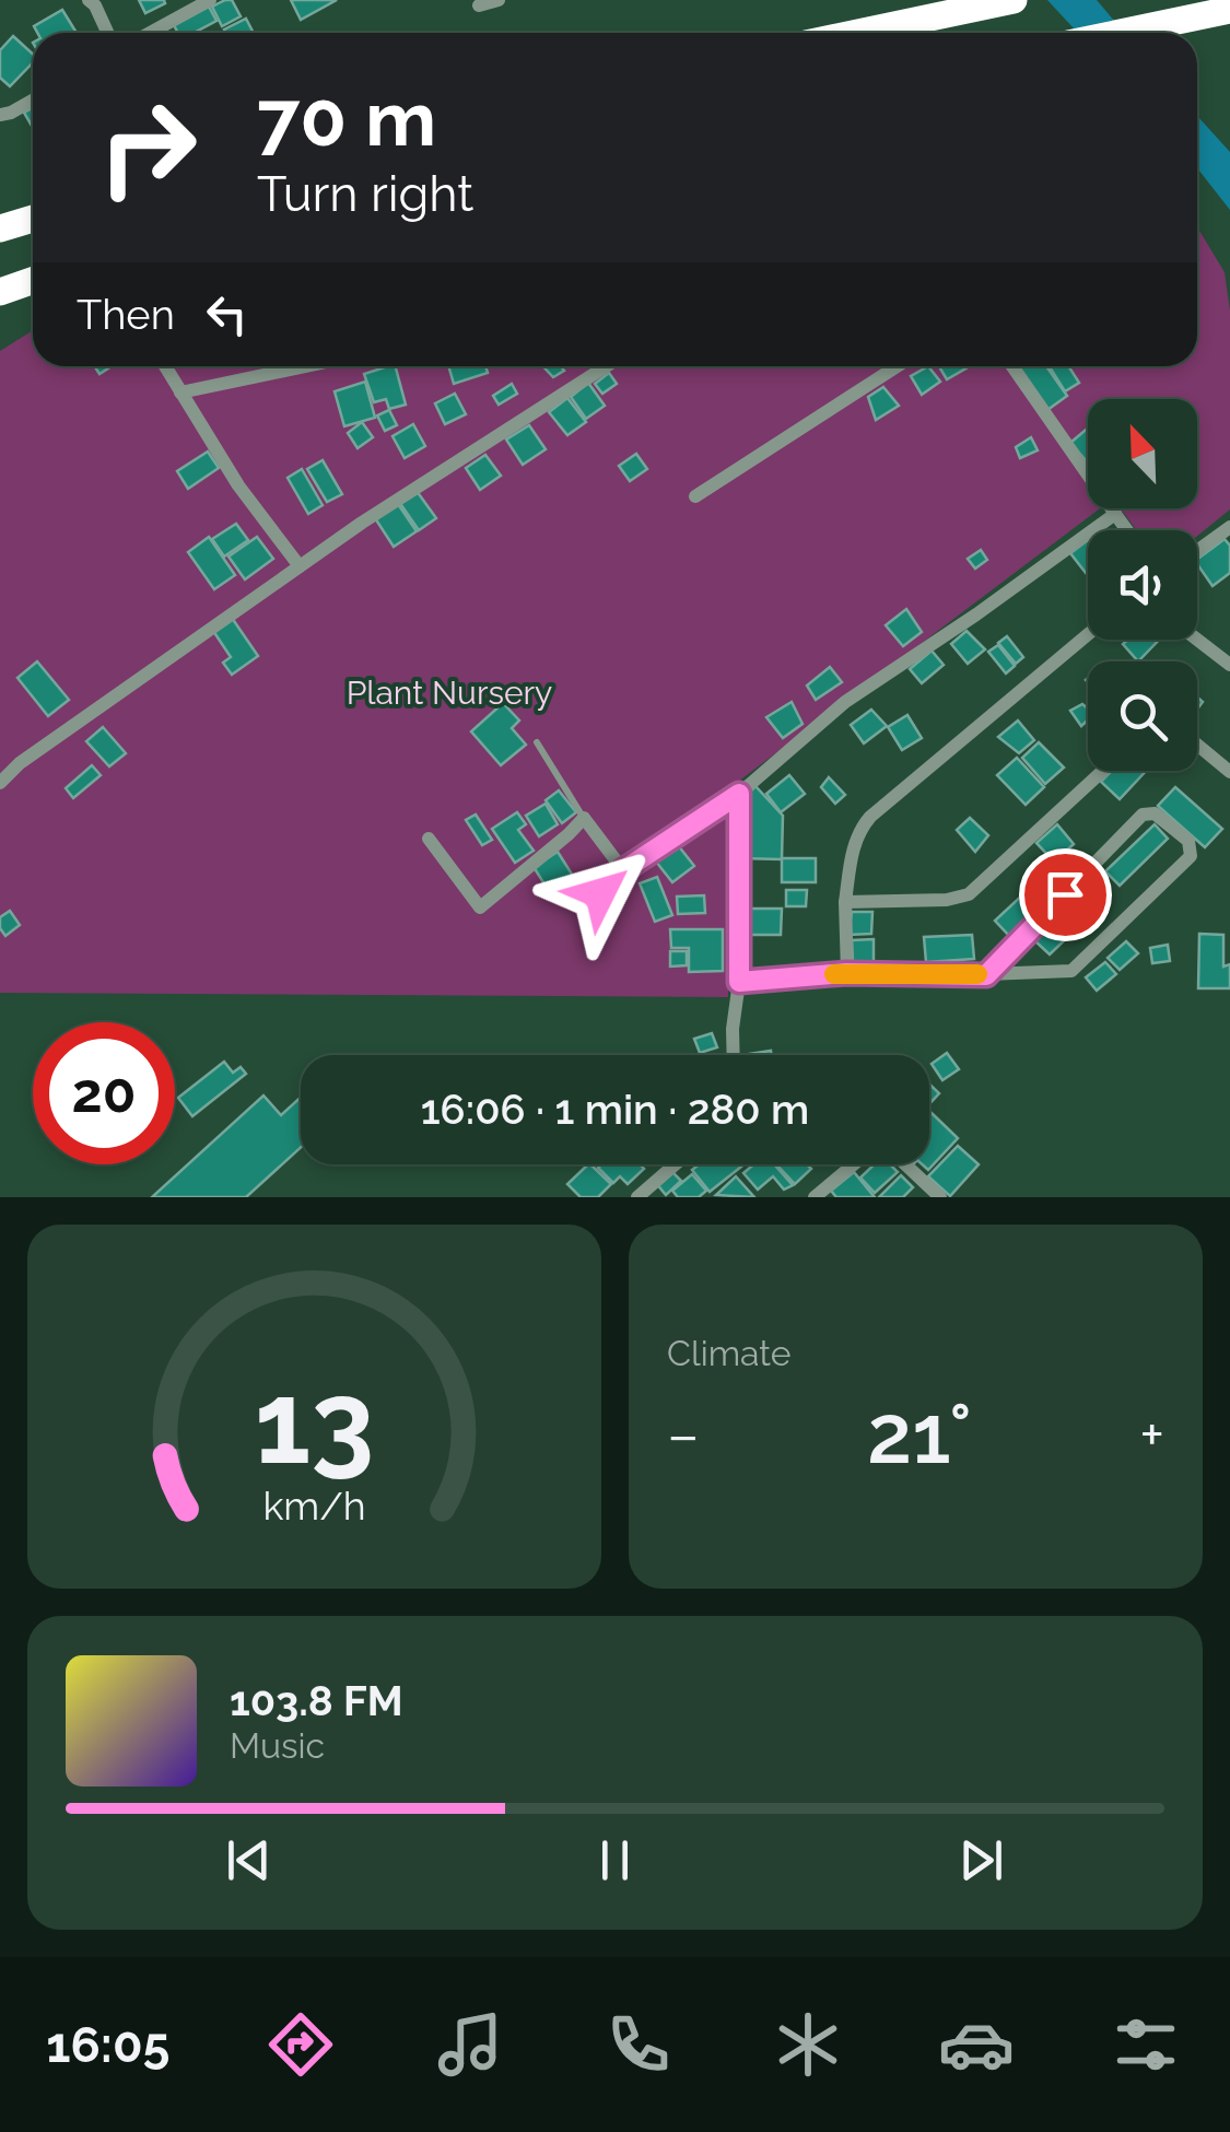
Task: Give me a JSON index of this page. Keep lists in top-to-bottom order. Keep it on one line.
{"parks":["Plant Nursery"],"north":"top left","page":{"turn":["70 m","Turn right"],"then":"Then","limit":"20","trip":"16:06 · 1 min · 280 m","tile":"Climate","heat":["−","21°","+"],"song":["103.8 FM","Music"],"tabs":"16:05","gauge":["13","km/h"]}}
